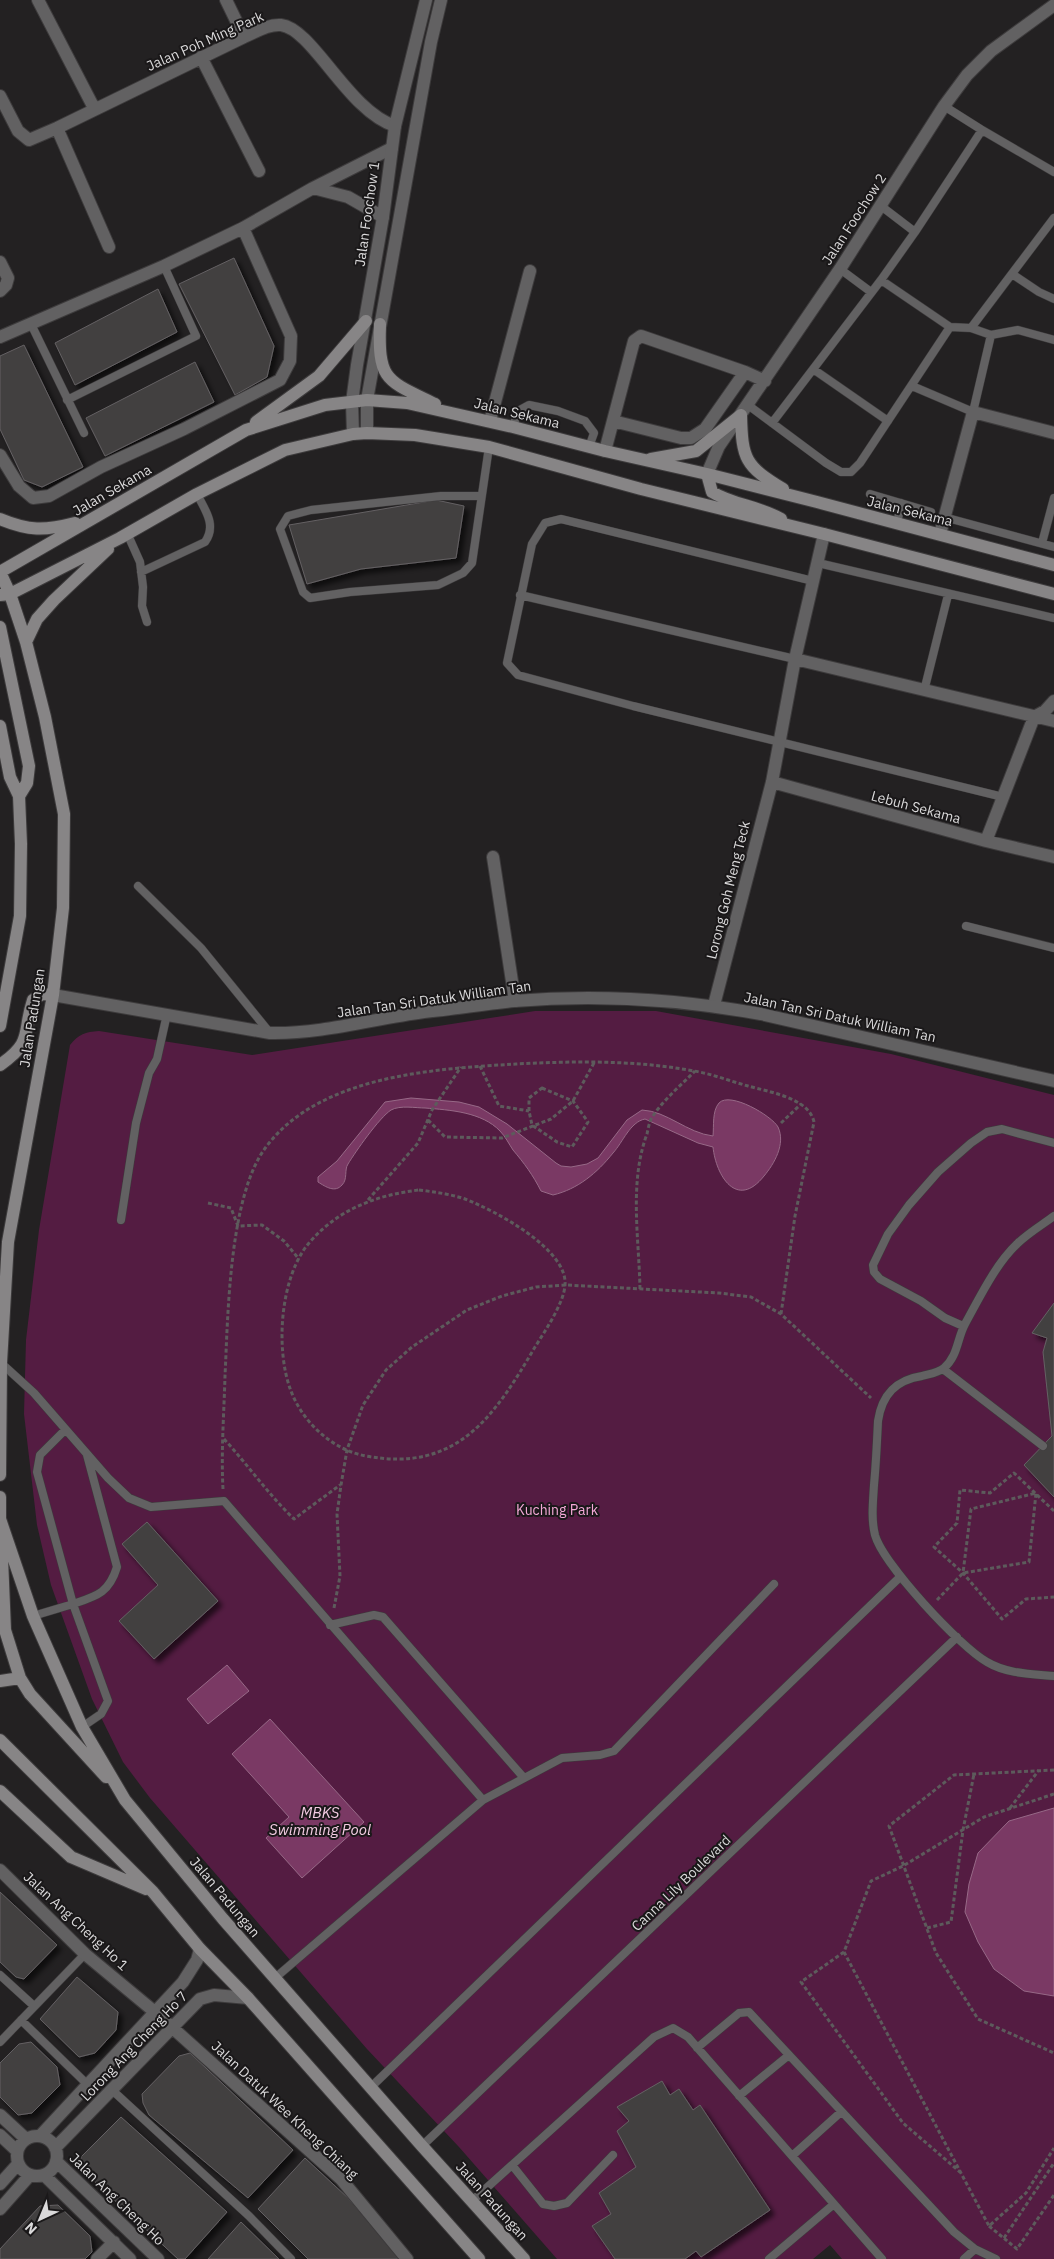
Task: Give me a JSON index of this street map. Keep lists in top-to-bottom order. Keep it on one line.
{"streets":{"main road":["Jalan Sekama","Jalan Padungan"],"street":["Jalan Poh Ming Park","Jalan Foochow 1","Jalan Foochow 2","Lebuh Sekama","Lorong Goh Meng Teck","Jalan Tan Sri Datuk William Tan","Jalan Ang Cheng Ho 1","Lorong Ang Cheng Ho 7","Jalan Datuk Wee Kheng Chiang","Jalan Ang Cheng Ho"],"lane":["Canna Lily Boulevard"]},"crossings":[["Jalan Poh Ming Park","Jalan Foochow 1"],["Jalan Foochow 1","Jalan Sekama"],["Jalan Foochow 2","Jalan Sekama"],["Jalan Sekama","Jalan Padungan"],["Lebuh Sekama","Lorong Goh Meng Teck"],["Lorong Goh Meng Teck","Jalan Tan Sri Datuk William Tan"],["Jalan Tan Sri Datuk William Tan","Jalan Padungan"],["Jalan Padungan","Canna Lily Boulevard"],["Jalan Ang Cheng Ho 1","Lorong Ang Cheng Ho 7"],["Jalan Ang Cheng Ho 1","Jalan Datuk Wee Kheng Chiang"],["Lorong Ang Cheng Ho 7","Jalan Datuk Wee Kheng Chiang"],["Lorong Ang Cheng Ho 7","Jalan Ang Cheng Ho"]],"water":["MBKS Swimming Pool"],"parks":["Kuching Park"],"north":"bottom left"}
